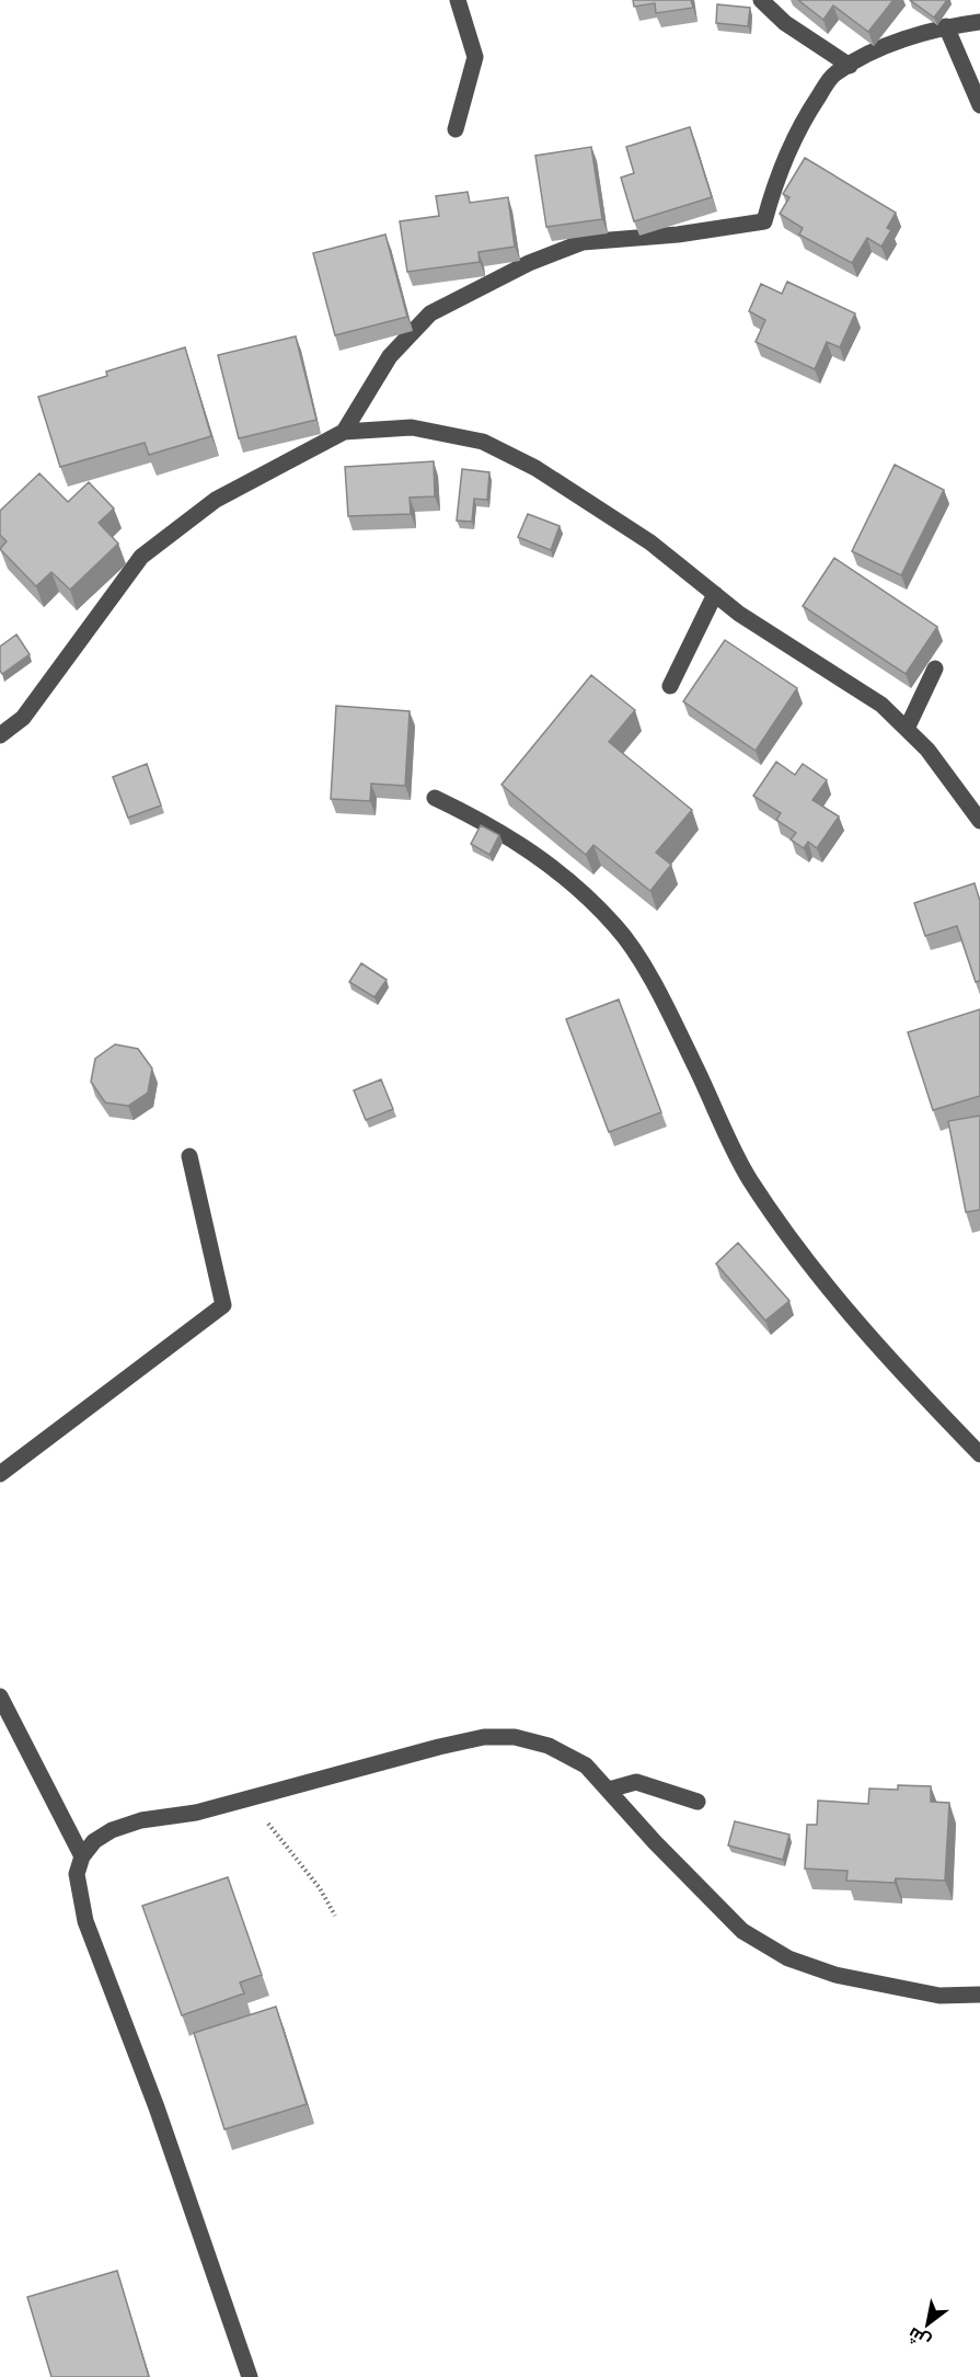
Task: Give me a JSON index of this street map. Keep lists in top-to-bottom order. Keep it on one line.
{"north":"bottom left"}
